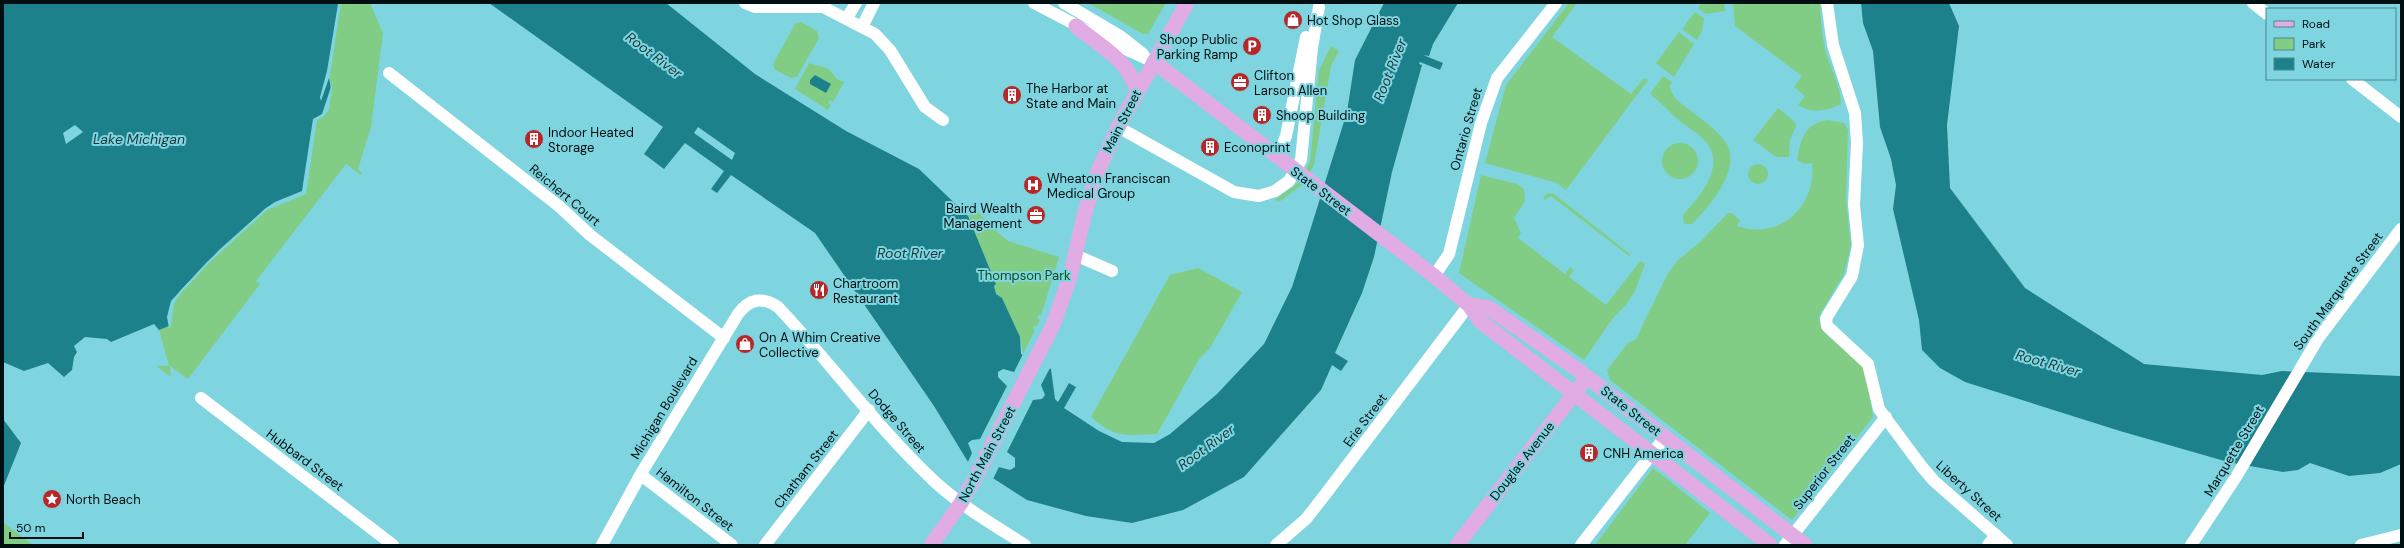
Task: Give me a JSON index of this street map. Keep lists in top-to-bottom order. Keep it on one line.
{"streets":{"main road":["Main Street","State Street","North Main Street","Douglas Avenue"],"street":["Ontario Street","Reichert Court","South Marquette Street","Michigan Boulevard","Erie Street","Dodge Street","Marquette Street","Hubbard Street","Chatham Street","Superior Street","Liberty Street","Hamilton Street"]},"crossings":[["Main Street","State Street"],["Main Street","North Main Street"],["Ontario Street","State Street"],["State Street","Erie Street"],["State Street","Douglas Avenue"],["State Street","Superior Street"],["Reichert Court","Michigan Boulevard"],["South Marquette Street","Marquette Street"],["Michigan Boulevard","Dodge Street"],["Michigan Boulevard","Hamilton Street"],["Dodge Street","North Main Street"],["Dodge Street","Chatham Street"],["Superior Street","Liberty Street"]],"water":["Root River","Lake Michigan"],"parks":["Thompson Park"],"places":{"shop":["Hot Shop Glass","On A Whim Creative Collective"],"parking":["Shoop Public Parking Ramp"],"office":["Clifton Larson Allen","Baird Wealth Management"],"building":["The Harbor at State and Main","Shoop Building","Indoor Heated Storage","Econoprint","CNH America"],"hospital":["Wheaton Franciscan Medical Group"],"restaurant":["Chartroom Restaurant"],"place":["North Beach"]},"legend":["Road","Park","Water"],"scale_bar":"50 m"}
